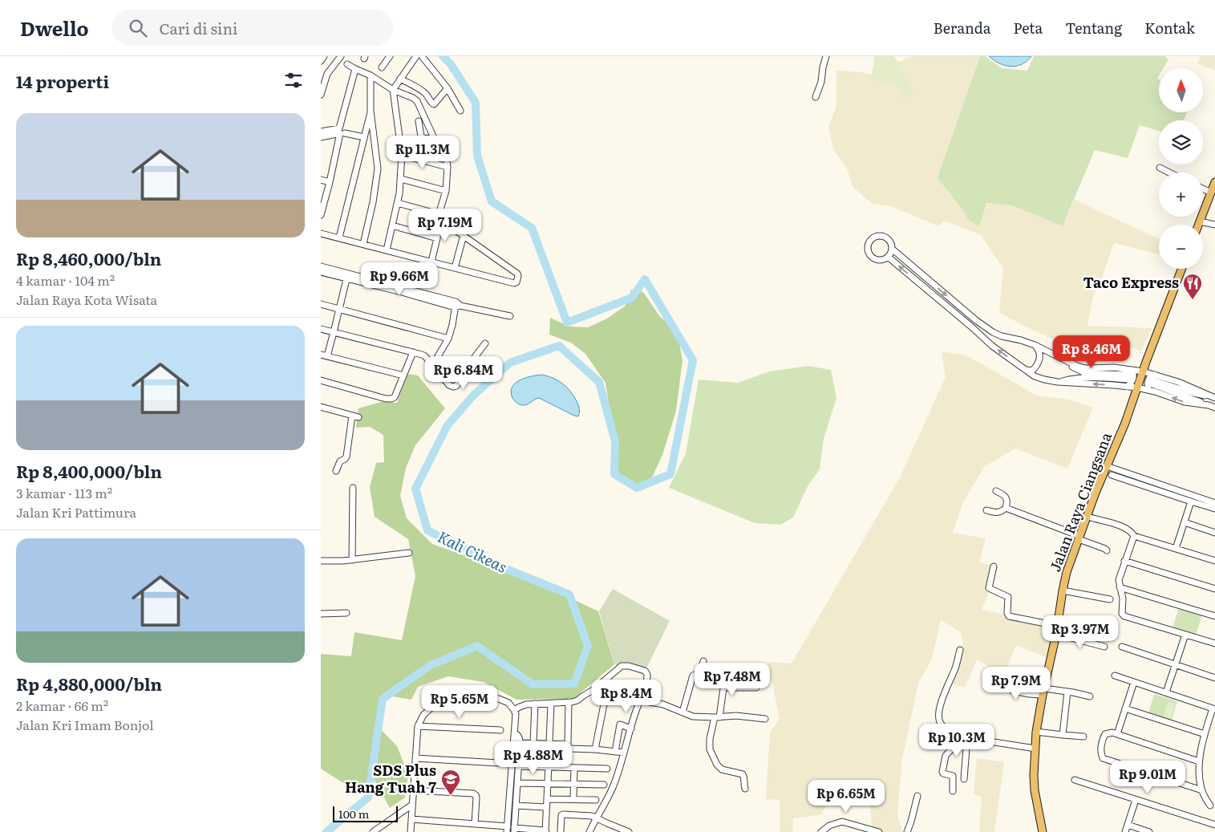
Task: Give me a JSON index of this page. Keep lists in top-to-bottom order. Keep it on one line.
{"streets":{"main road":["Jalan Raya Ciangsana"]},"water":["Kali Cikeas"],"places":{"restaurant":["Taco Express"],"school or university":["SDS Plus Hang Tuah 7"]},"scale_bar":"100 m","north":"top","page":{"header":"Dwello","search":"Cari di sini","nav":["Beranda","Peta","Tentang","Kontak"],"heading":"14 properti","map_buttons":["+","−"],"list":[{"name":"Rp 8,460,000/bln","note":"4 kamar · 104 m² · Jalan Raya Kota Wisata"},{"name":"Rp 8,400,000/bln","note":"3 kamar · 113 m² · Jalan Kri Pattimura"},{"name":"Rp 4,880,000/bln","note":"2 kamar · 66 m² · Jalan Kri Imam Bonjol"}],"price":["Rp 11.3M","Rp 7.19M","Rp 9.66M","Rp 8.46M","Rp 6.84M","Rp 3.97M","Rp 7.48M","Rp 7.9M","Rp 8.4M","Rp 5.65M","Rp 10.3M","Rp 4.88M","Rp 9.01M","Rp 6.65M"],"scale":"100 m"}}
